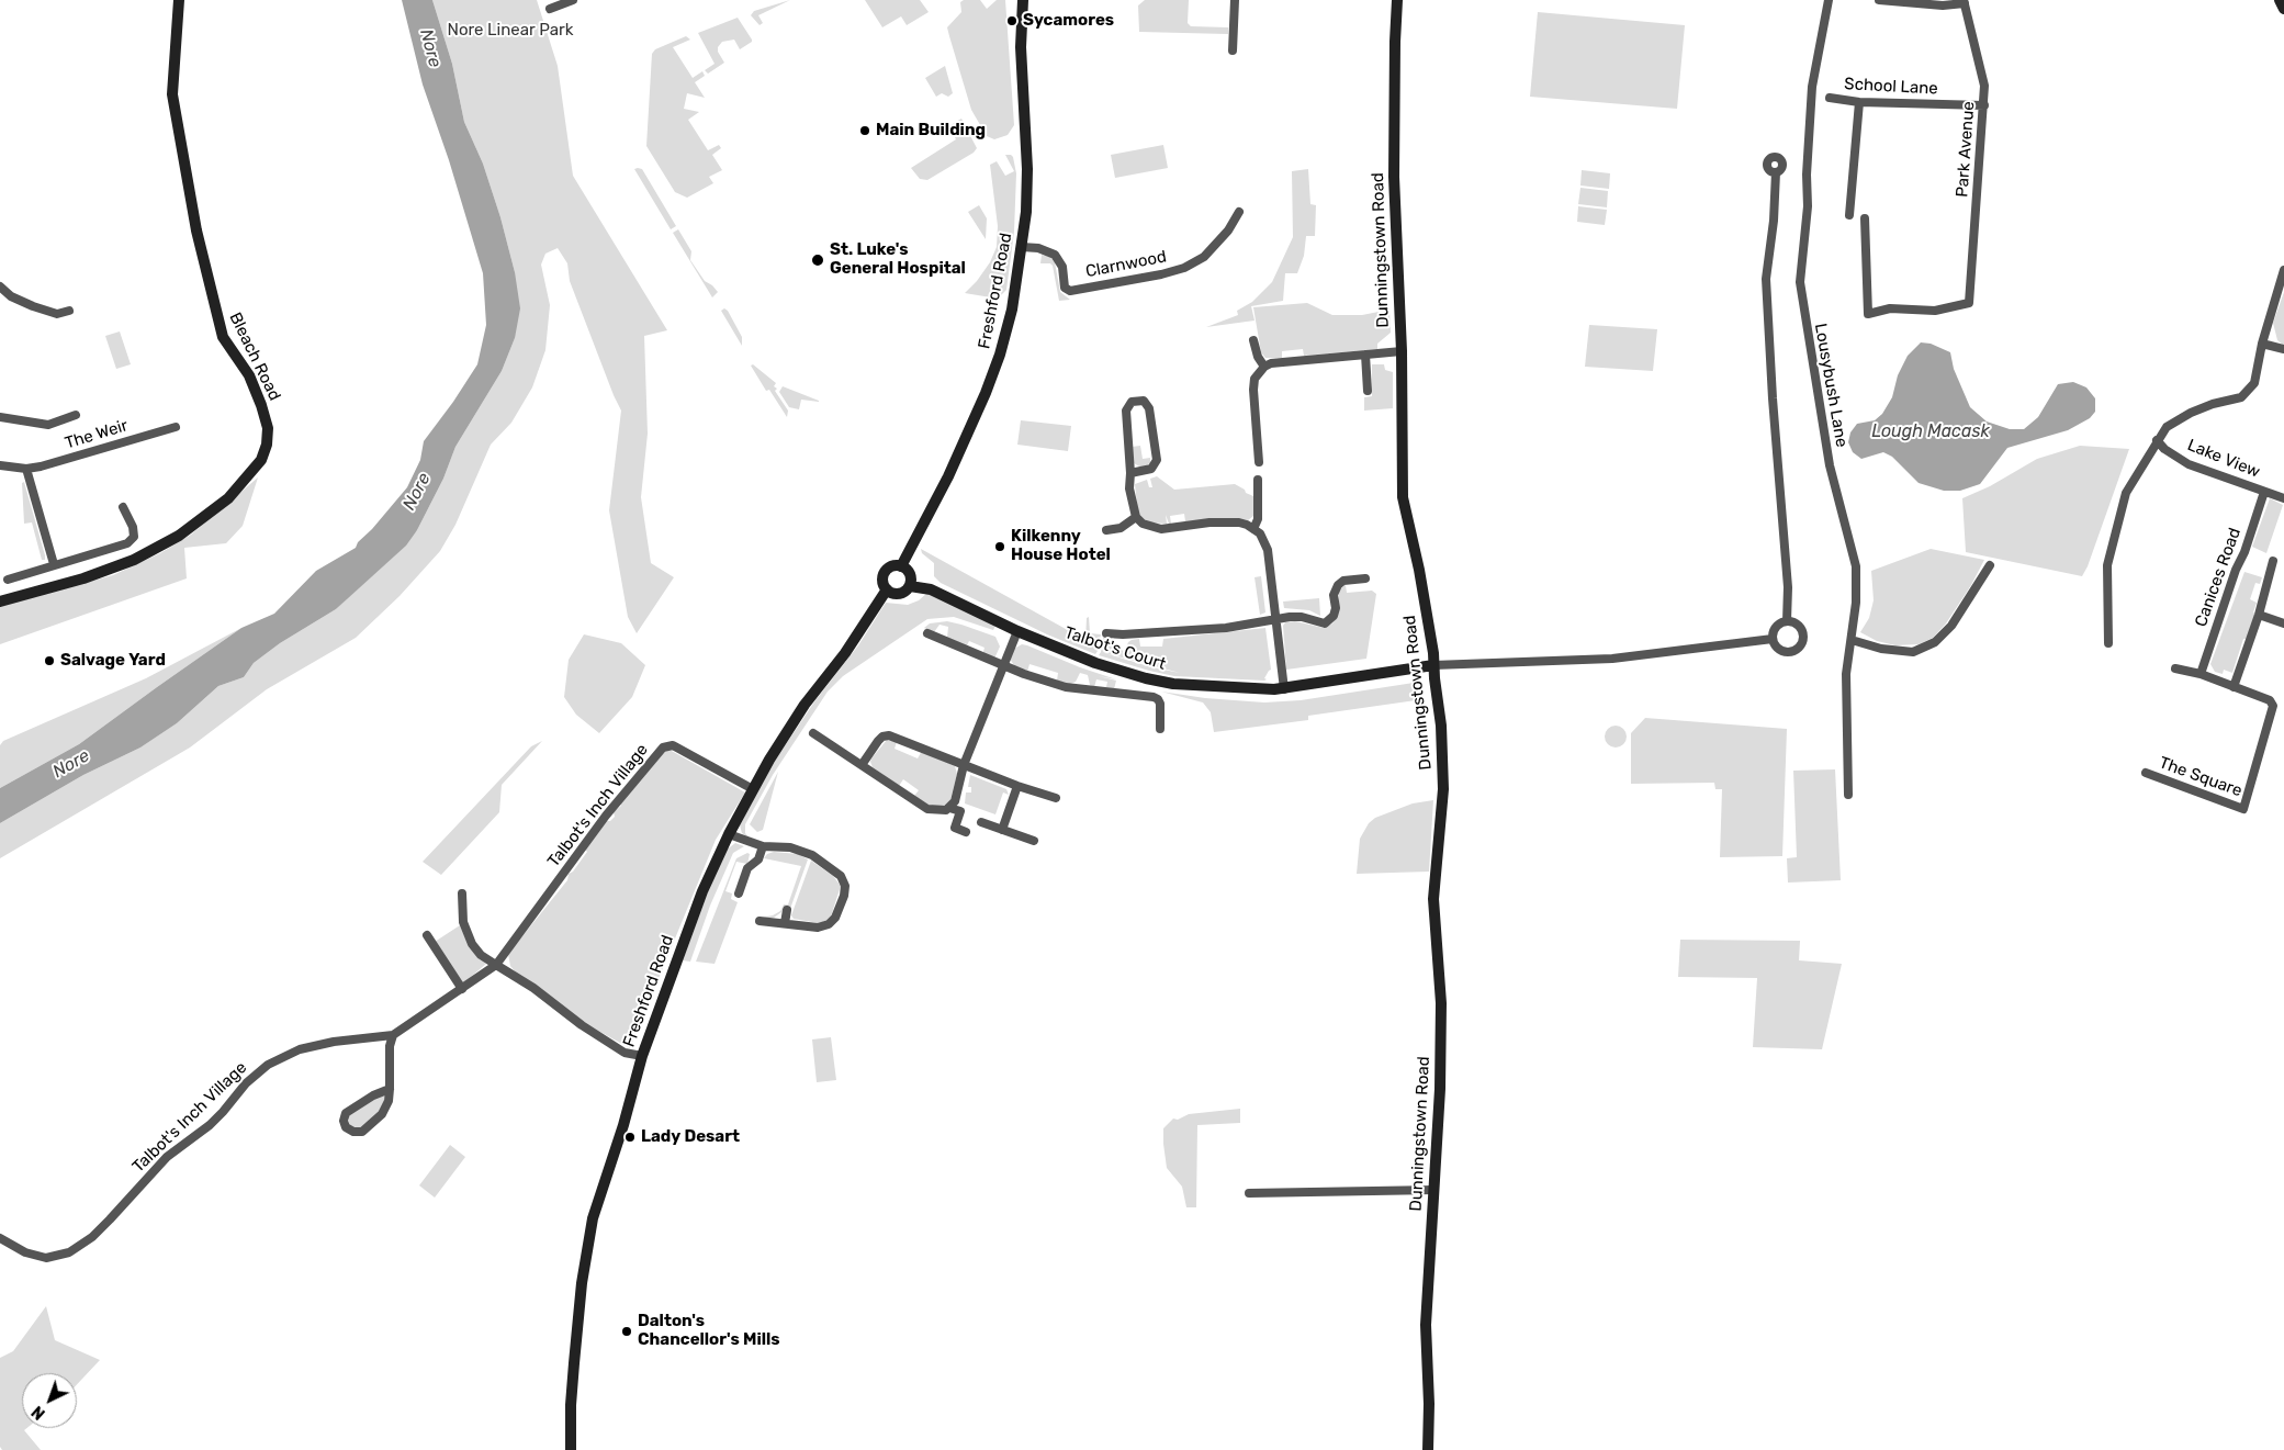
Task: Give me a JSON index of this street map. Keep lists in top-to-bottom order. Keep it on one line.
{"streets":{"street":["School Lane","Park Avenue","Dunningstown Road","Clarnwood","Freshford Road","Bleach Road","Lousybush Lane","The Weir","Lake View","Canices Road","Talbot's Court","The Square","Talbot's Inch Village"]},"crossings":[["School Lane","Park Avenue"],["Dunningstown Road","Talbot's Court"],["Clarnwood","Freshford Road"],["Freshford Road","Talbot's Court"],["Freshford Road","Talbot's Inch Village"],["Lake View","Canices Road"]],"water":["Nore","Lough Macask"],"parks":["Nore Linear Park"],"places":["Sycamores","Main Building","St. Luke's General Hospital","Kilkenny House Hotel","Salvage Yard","Lady Desart","Dalton's Chancellor's Mills"],"north":"bottom left"}
